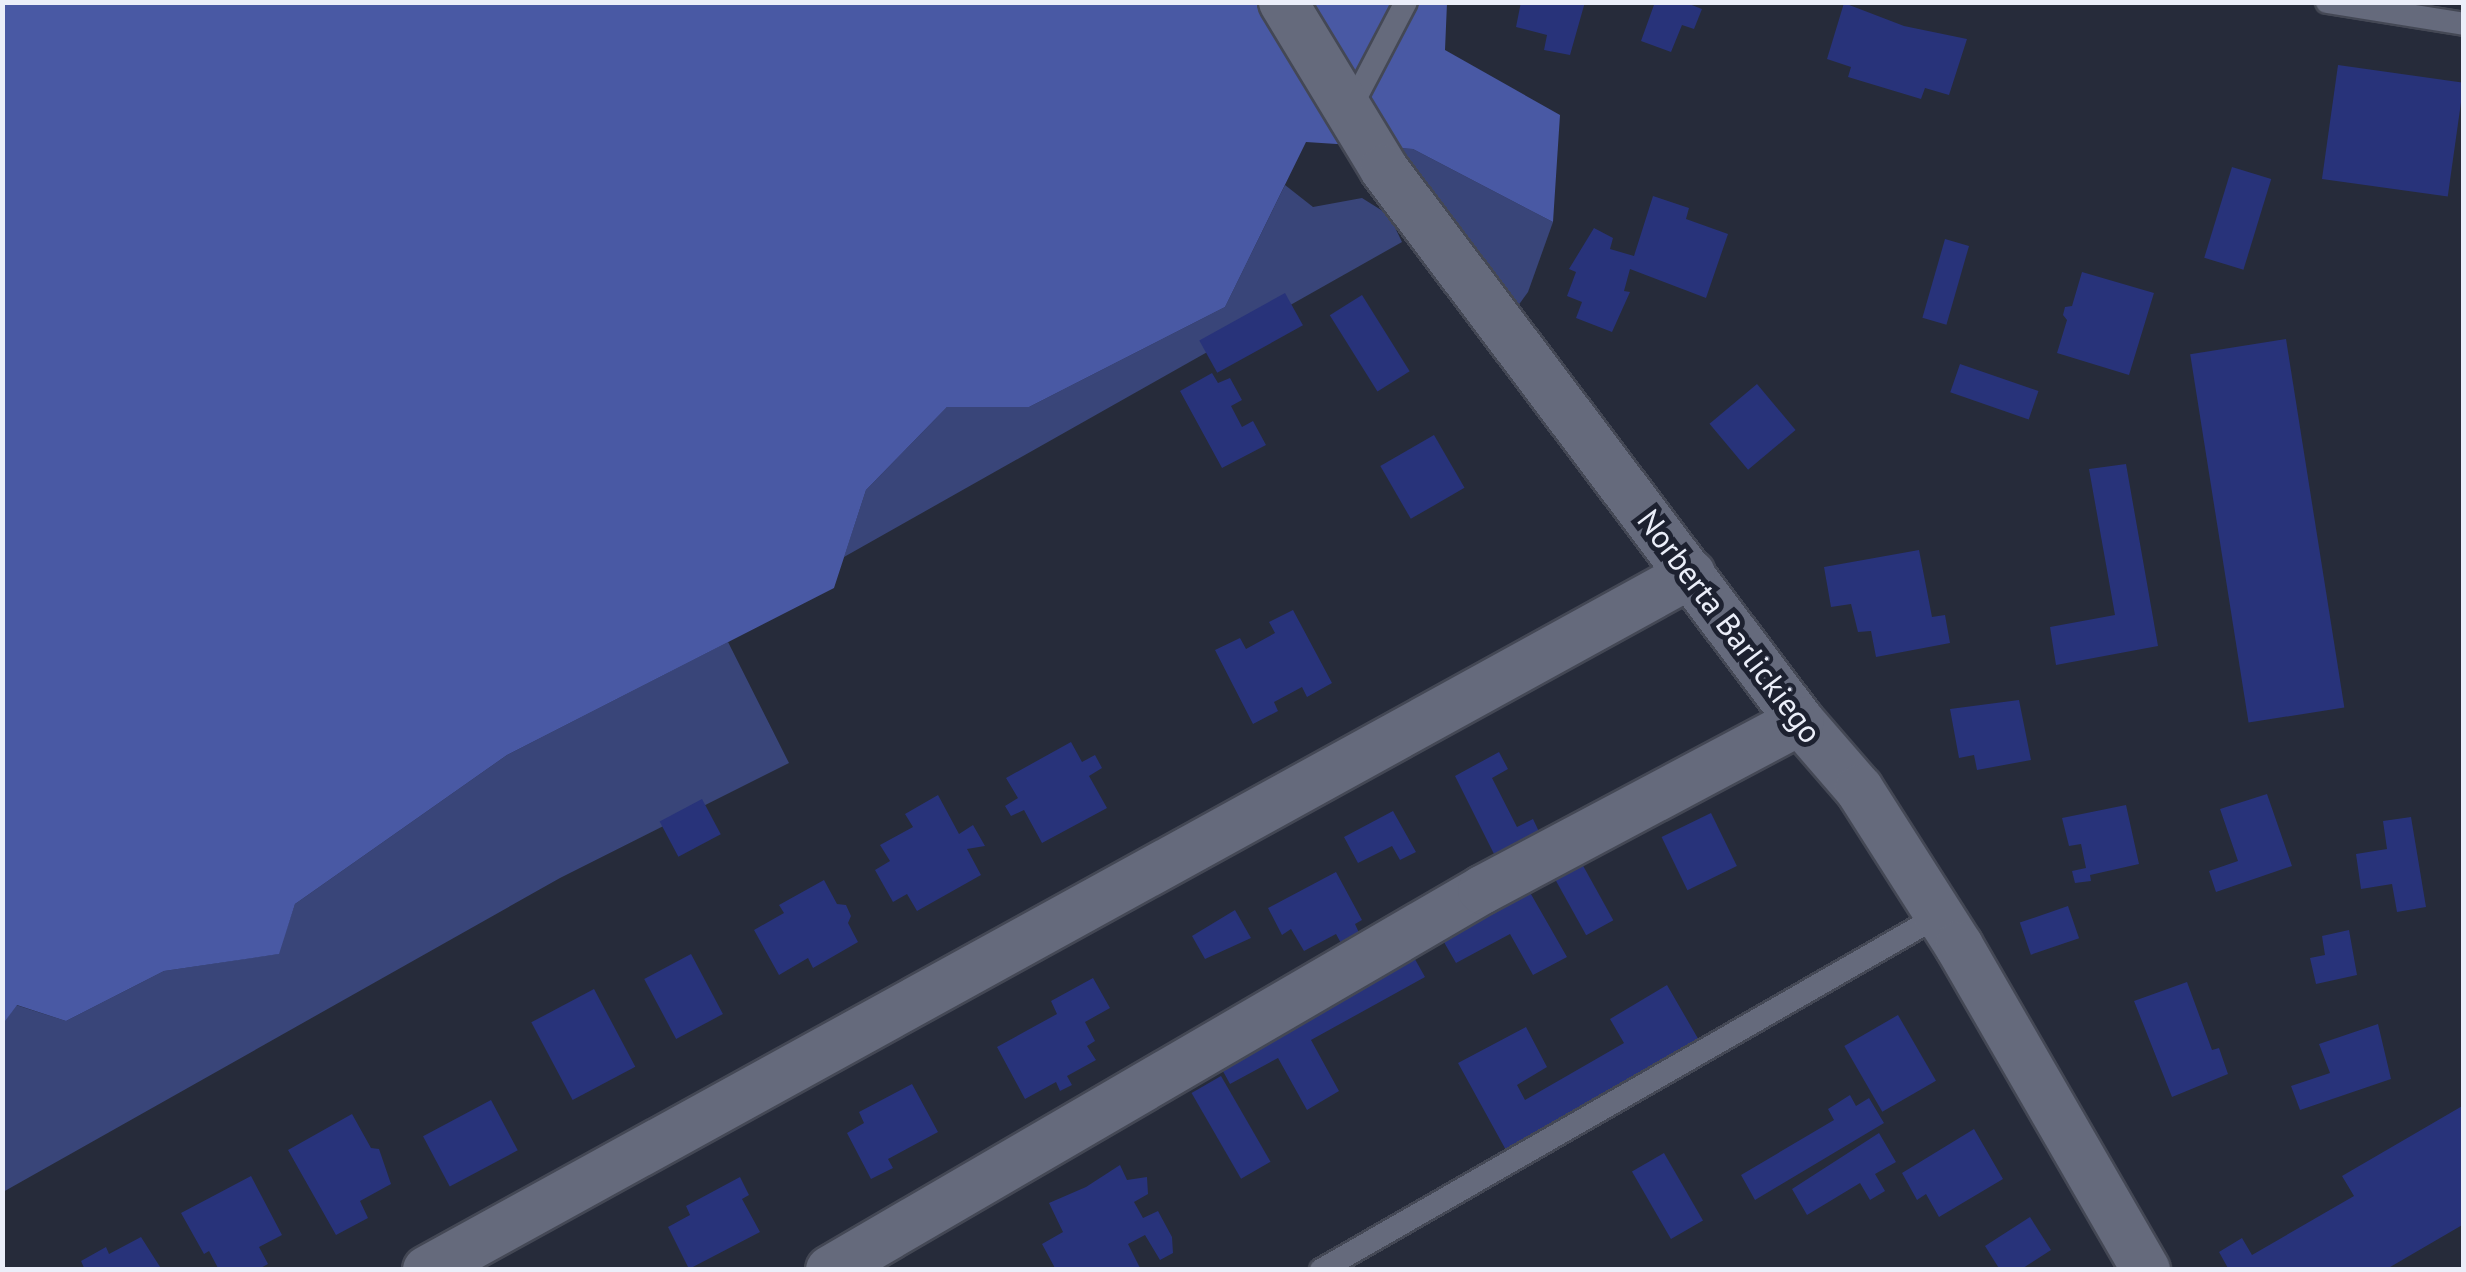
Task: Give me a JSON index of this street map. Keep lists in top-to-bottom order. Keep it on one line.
{"streets":{"street":["Norberta Barlickiego"]}}
